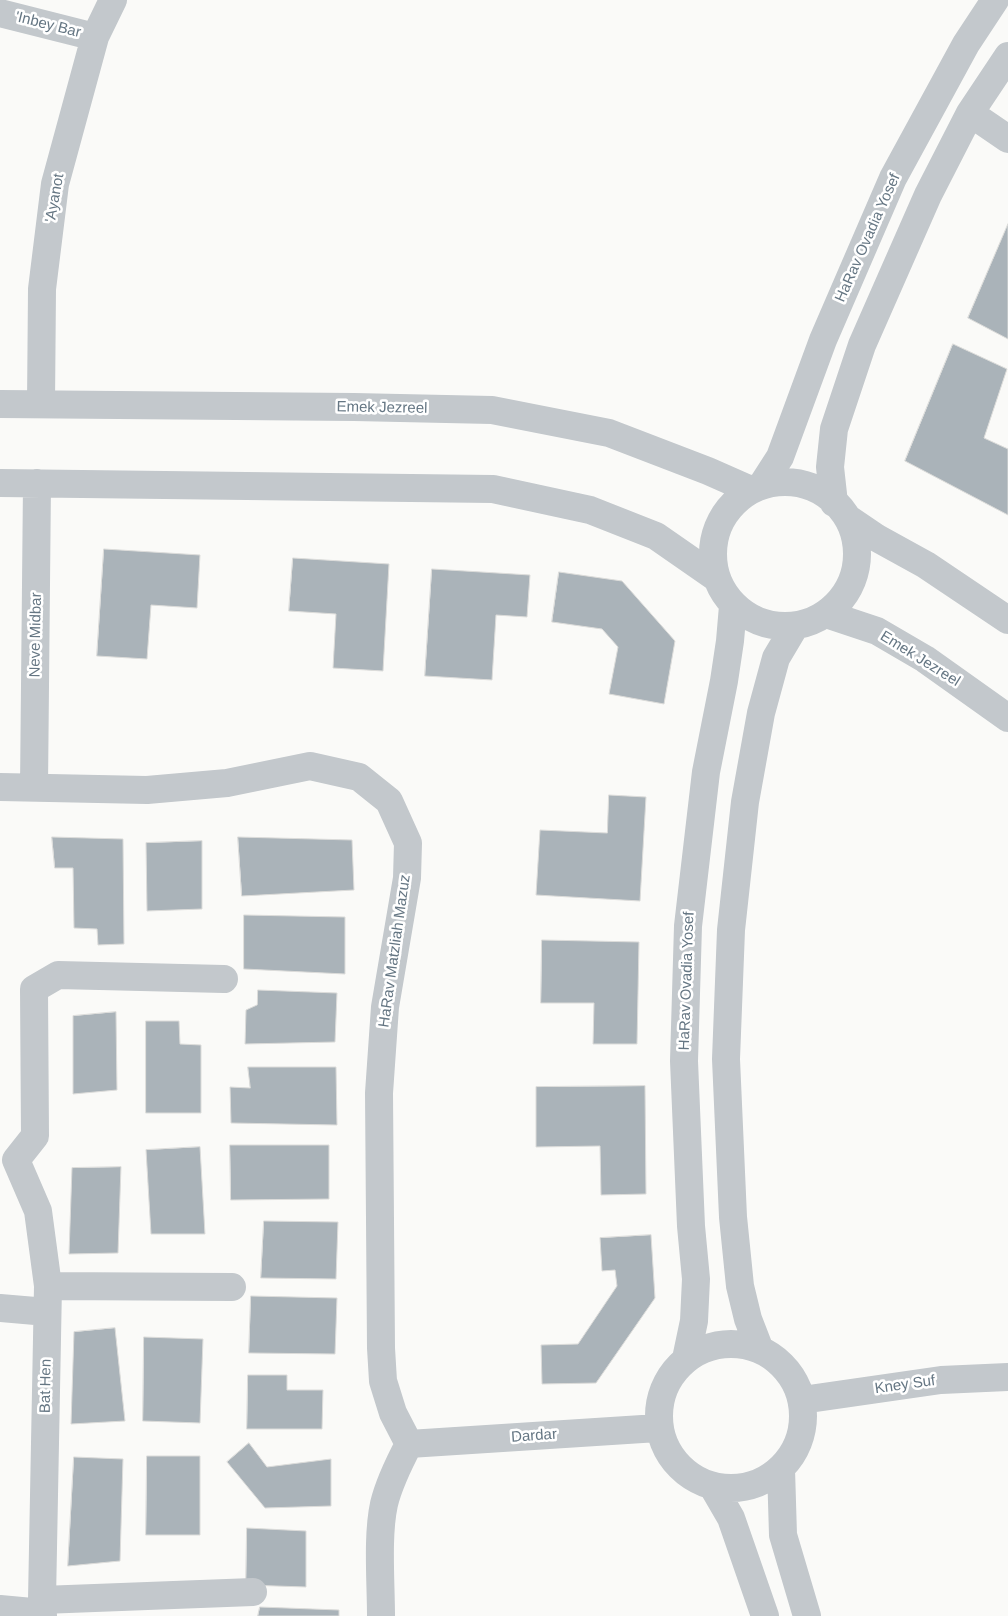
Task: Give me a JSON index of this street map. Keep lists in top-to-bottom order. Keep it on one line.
{"streets":{"street":["'Inbey Bar","'Ayanot","HaRav Ovadia Yosef","Emek Jezreel","Neve Midbar","HaRav Matzliah Mazuz","Kney Suf","Bat Hen","Dardar"]},"crossings":[["'Inbey Bar","'Ayanot"],["'Ayanot","Emek Jezreel"],["HaRav Ovadia Yosef","Emek Jezreel"],["HaRav Ovadia Yosef","Kney Suf"],["HaRav Ovadia Yosef","Dardar"],["Neve Midbar","HaRav Matzliah Mazuz"],["HaRav Matzliah Mazuz","Dardar"],["Kney Suf","Dardar"]]}
